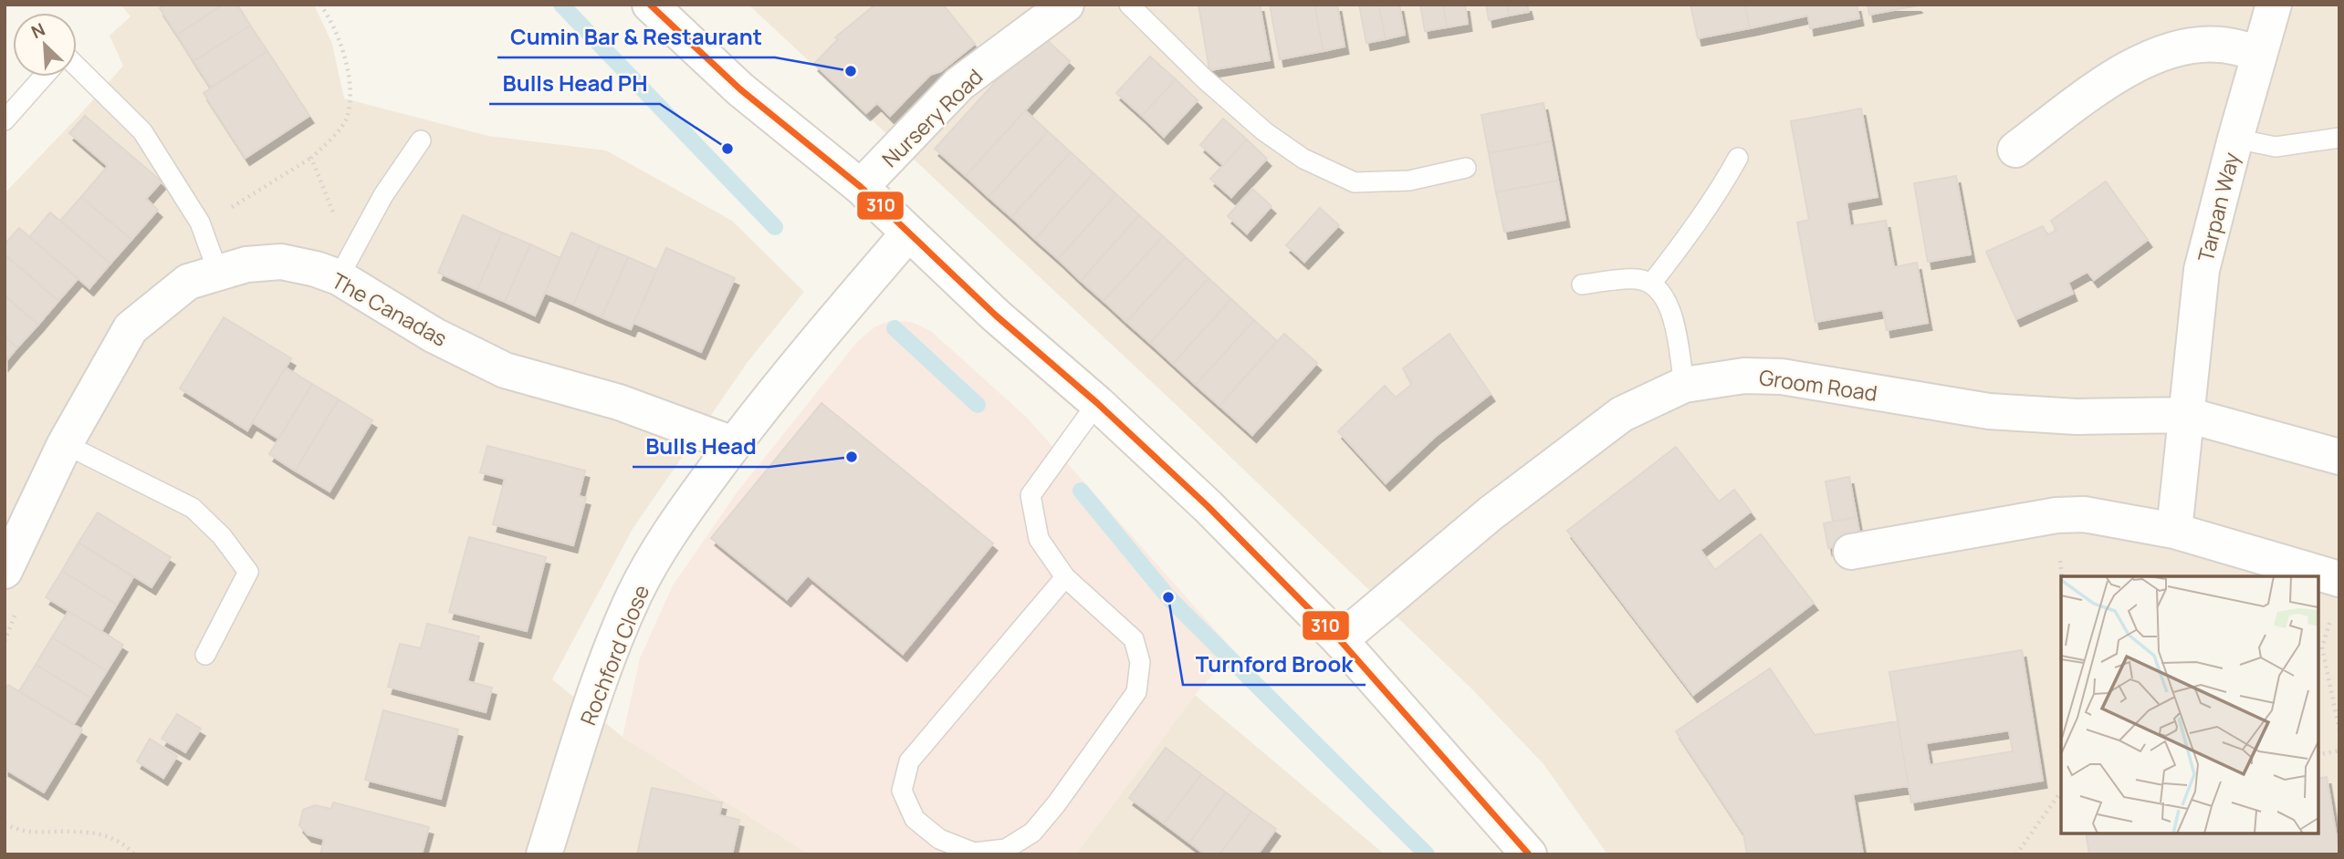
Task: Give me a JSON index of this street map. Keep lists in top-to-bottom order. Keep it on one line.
{"streets":{"street":["Nursery Road","Tarpan Way","The Canadas","Groom Road","Rochford Close"]},"crossings":[["Tarpan Way","Groom Road"],["The Canadas","Rochford Close"]],"places":["Cumin Bar & Restaurant","Bulls Head PH","Bulls Head","Turnford Brook"],"lines":["transit line 310"],"north":"top left"}
